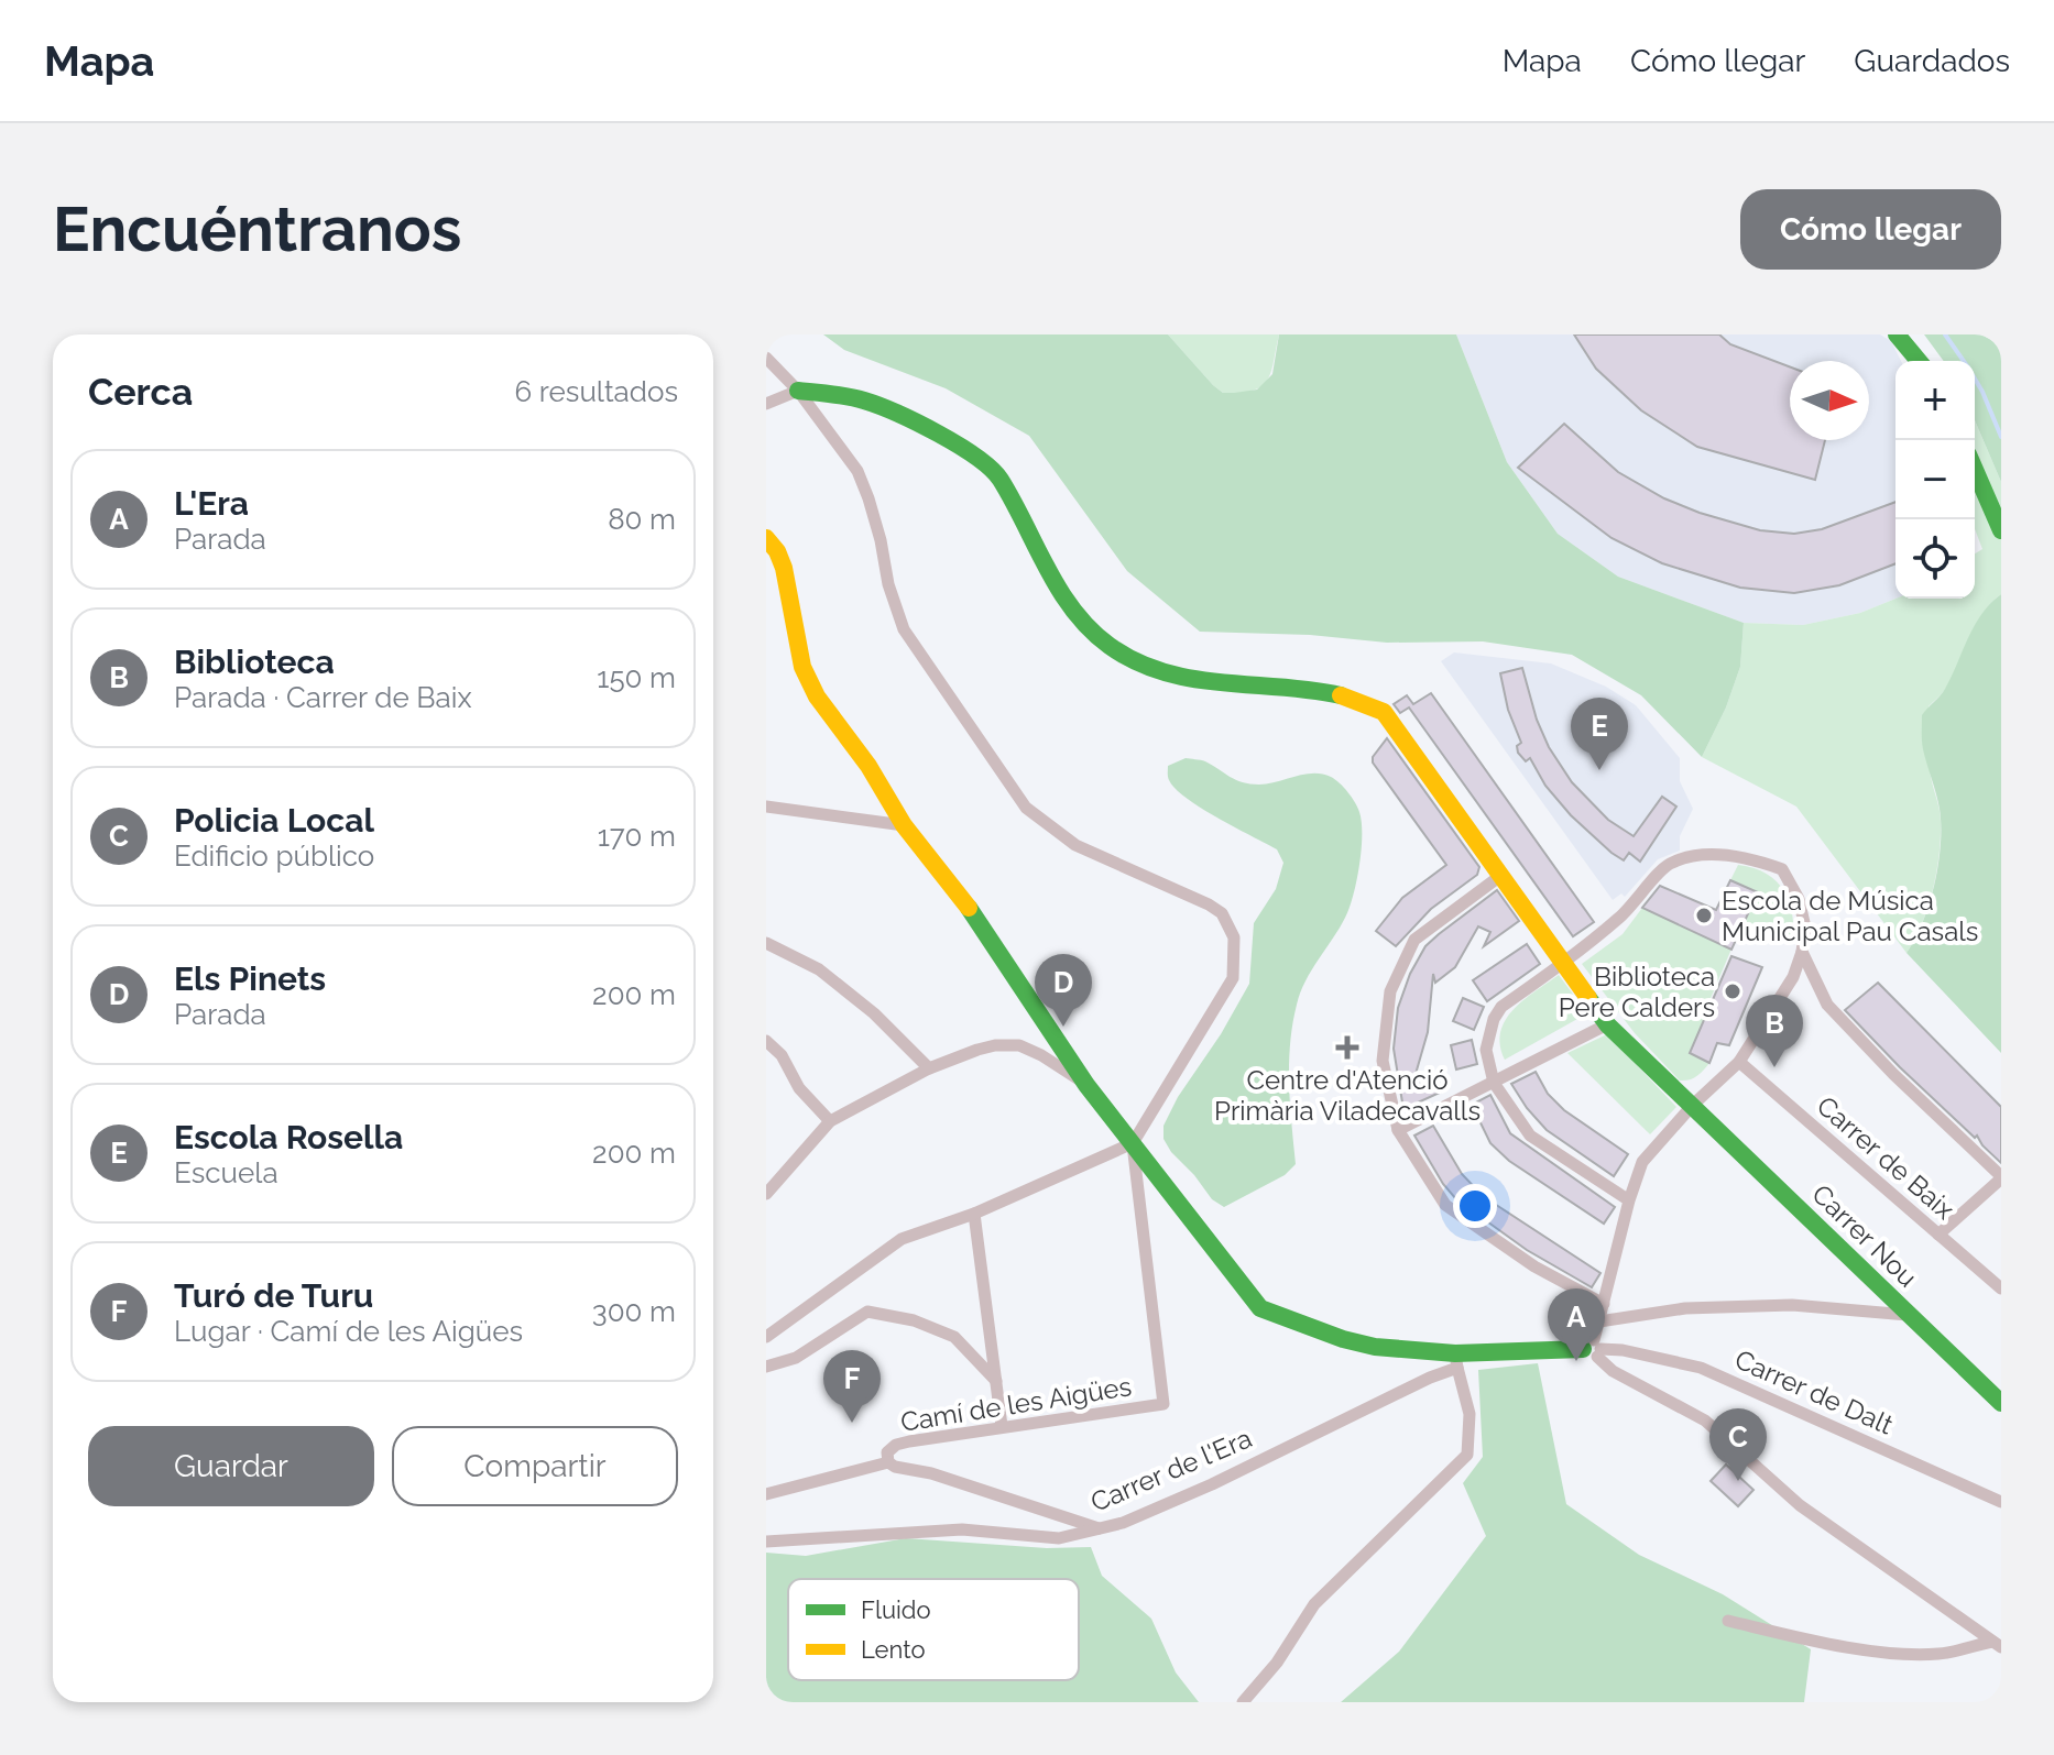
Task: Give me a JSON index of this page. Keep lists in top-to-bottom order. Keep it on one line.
{"streets":{"street":["Carrer de Baix","Carrer Nou","Carrer de Dalt","Camí de les Aigües","Carrer de l'Era"]},"crossings":[["Carrer de Baix","Carrer Nou"]],"places":{"other":["Escola de Música Municipal Pau Casals","Biblioteca Pere Calders"],"health":["Centre d'Atenció Primària Viladecavalls"]},"legend":["Fluido","Lento"],"north":"right","page":{"header":"Mapa","nav":["Mapa","Cómo llegar","Guardados"],"buttons":["Cómo llegar",["Guardar","Compartir"]],"title":"Encuéntranos","heading":["Cerca","6 resultados"],"map_buttons":["+","−"],"list":[{"mark":"A","name":"L'Era","note":"Parada","value":"80 m"},{"mark":"B","name":"Biblioteca","note":"Parada · Carrer de Baix","value":"150 m"},{"mark":"C","name":"Policia Local","note":"Edificio público","value":"170 m"},{"mark":"D","name":"Els Pinets","note":"Parada","value":"200 m"},{"mark":"E","name":"Escola Rosella","note":"Escuela","value":"200 m"},{"mark":"F","name":"Turó de Turu","note":"Lugar · Camí de les Aigües","value":"300 m"}],"pins":["E","D","B","A","F","C"]}}
